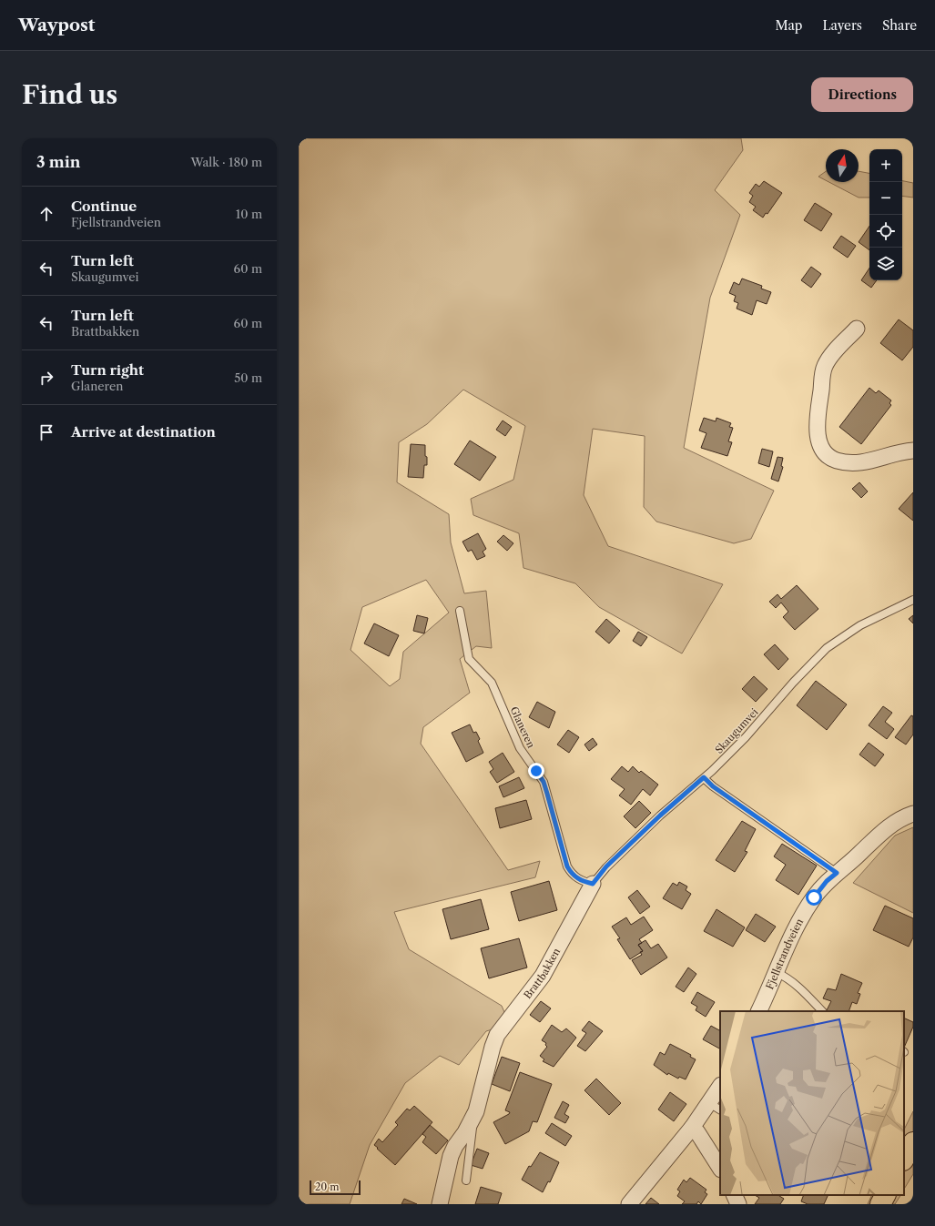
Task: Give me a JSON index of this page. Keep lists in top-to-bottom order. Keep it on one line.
{"streets":{"street":["Fjellstrandveien","Brattbakken"],"lane":["Glaneren","Skaugumvei"]},"crossings":[["Glaneren","Brattbakken"],["Skaugumvei","Brattbakken"]],"scale_bar":"20 m","north":"top","page":{"header":"Waypost","nav":["Map","Layers","Share"],"buttons":"Directions","title":"Find us","heading":["3 min","Walk · 180 m"],"map_buttons":["+","−"],"list":[["Continue","Fjellstrandveien","10 m"],["Turn left","Skaugumvei","60 m"],["Turn left","Brattbakken","60 m"],["Turn right","Glaneren","50 m"],"Arrive at destination"],"scale":"20 m"}}
